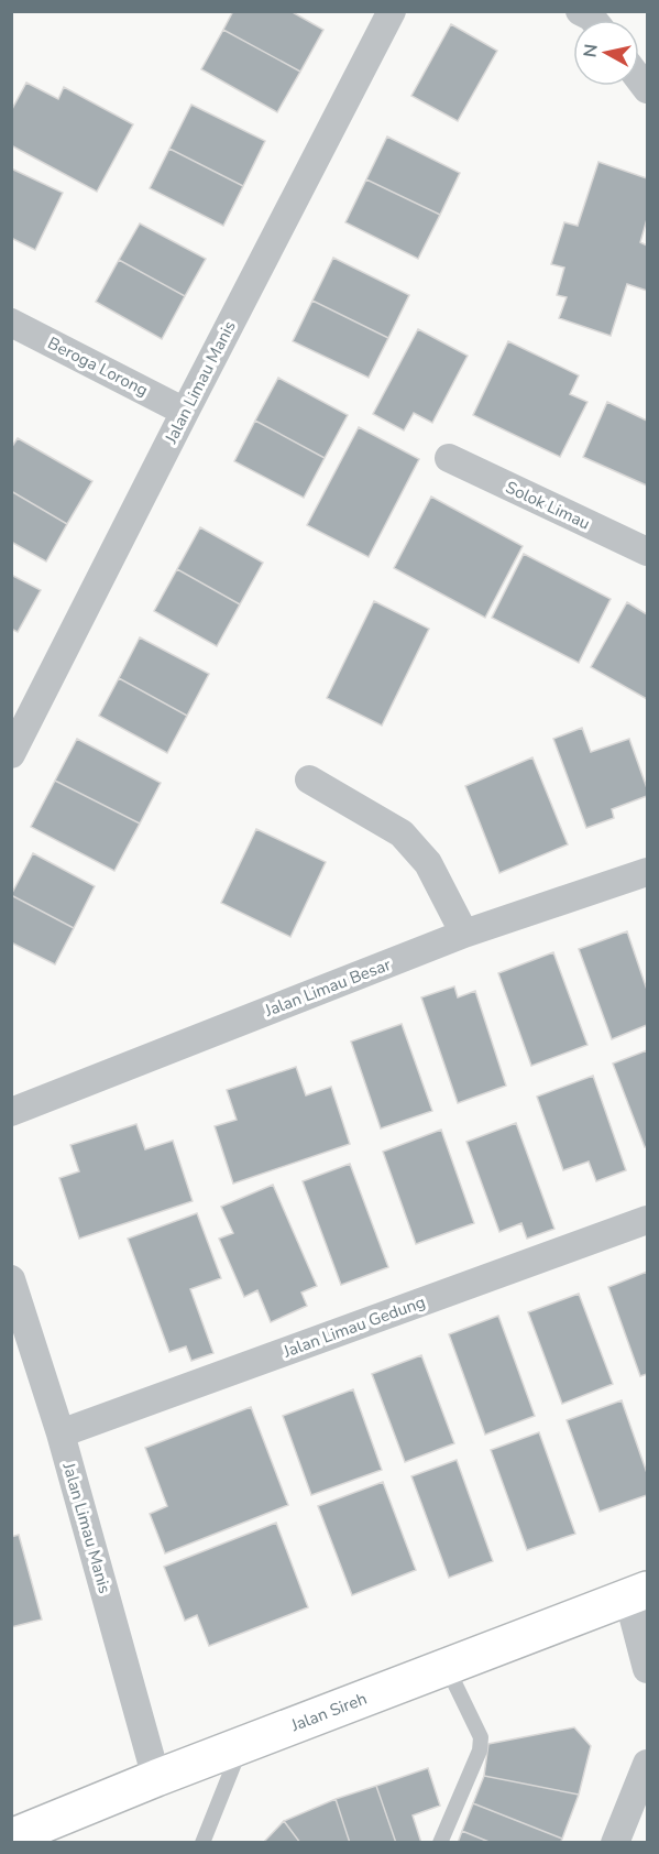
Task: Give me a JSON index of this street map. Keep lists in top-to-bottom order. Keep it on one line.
{"streets":{"highway":["Jalan Sireh"],"street":["Beroga Lorong","Jalan Limau Manis","Solok Limau","Jalan Limau Besar","Jalan Limau Gedung"]},"crossings":[["Beroga Lorong","Jalan Limau Manis"],["Jalan Limau Manis","Jalan Limau Gedung"],["Jalan Limau Manis","Jalan Sireh"]],"north":"left"}
